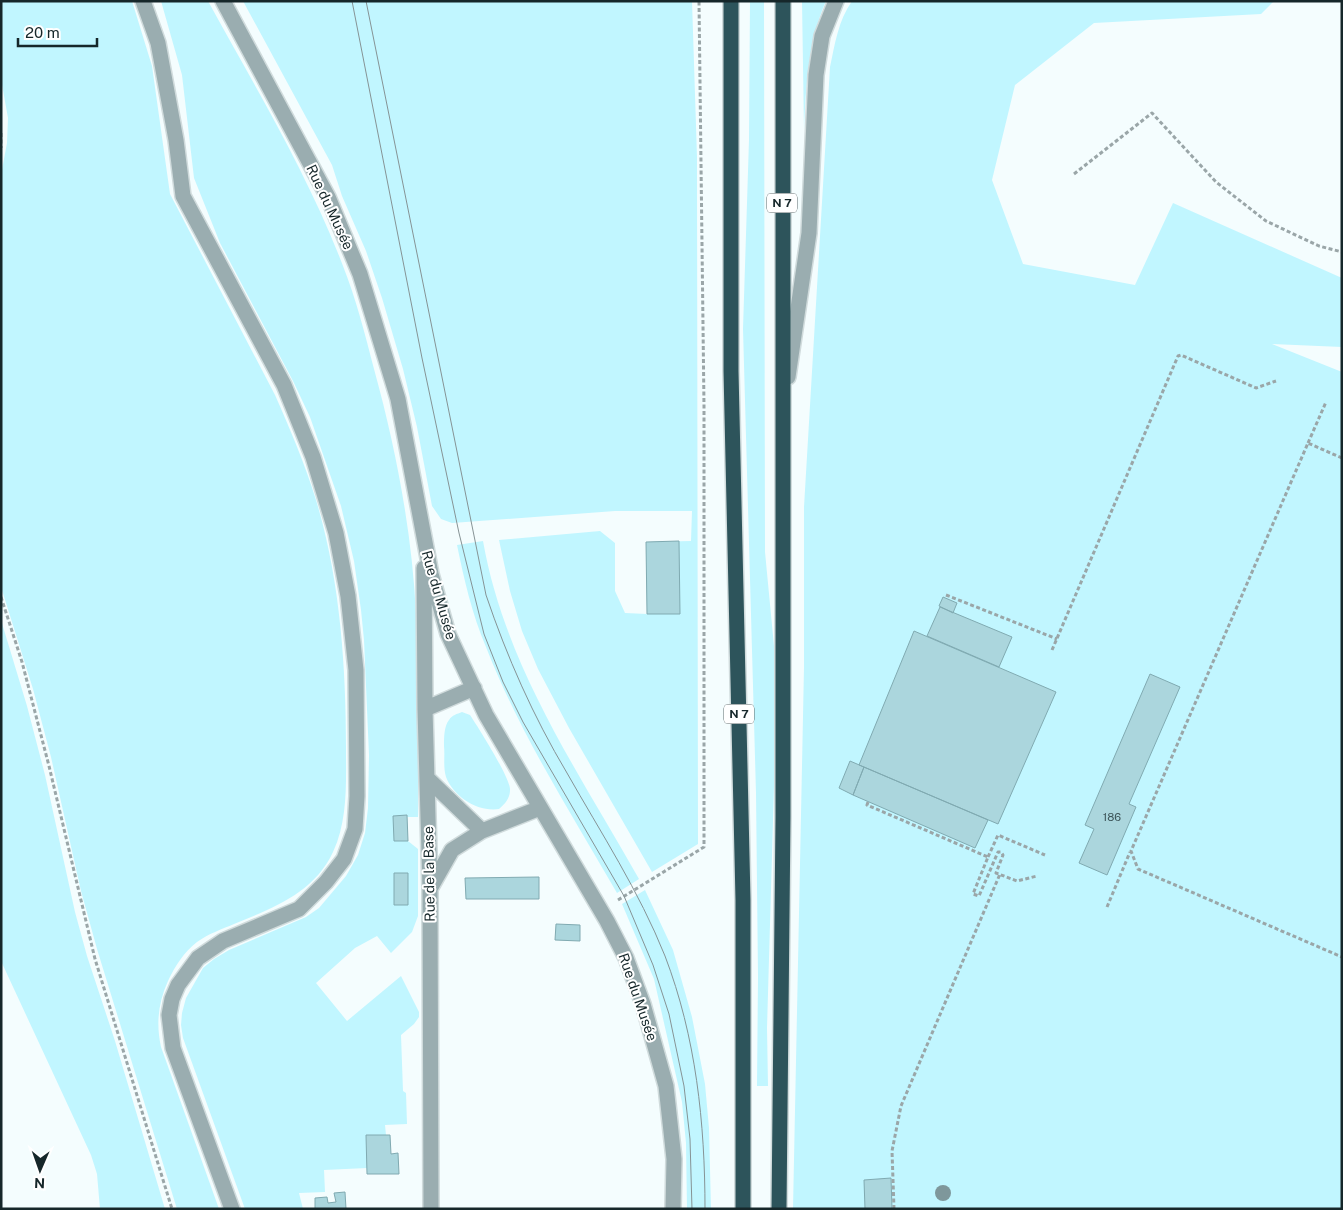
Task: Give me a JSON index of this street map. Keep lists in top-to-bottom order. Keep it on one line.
{"streets":{"highway":["N 7"],"street":["Rue du Musée","Rue de la Base"]},"crossings":[["Rue du Musée","Rue de la Base"]],"house_numbers":["186"],"scale_bar":"20 m","north":"bottom"}
